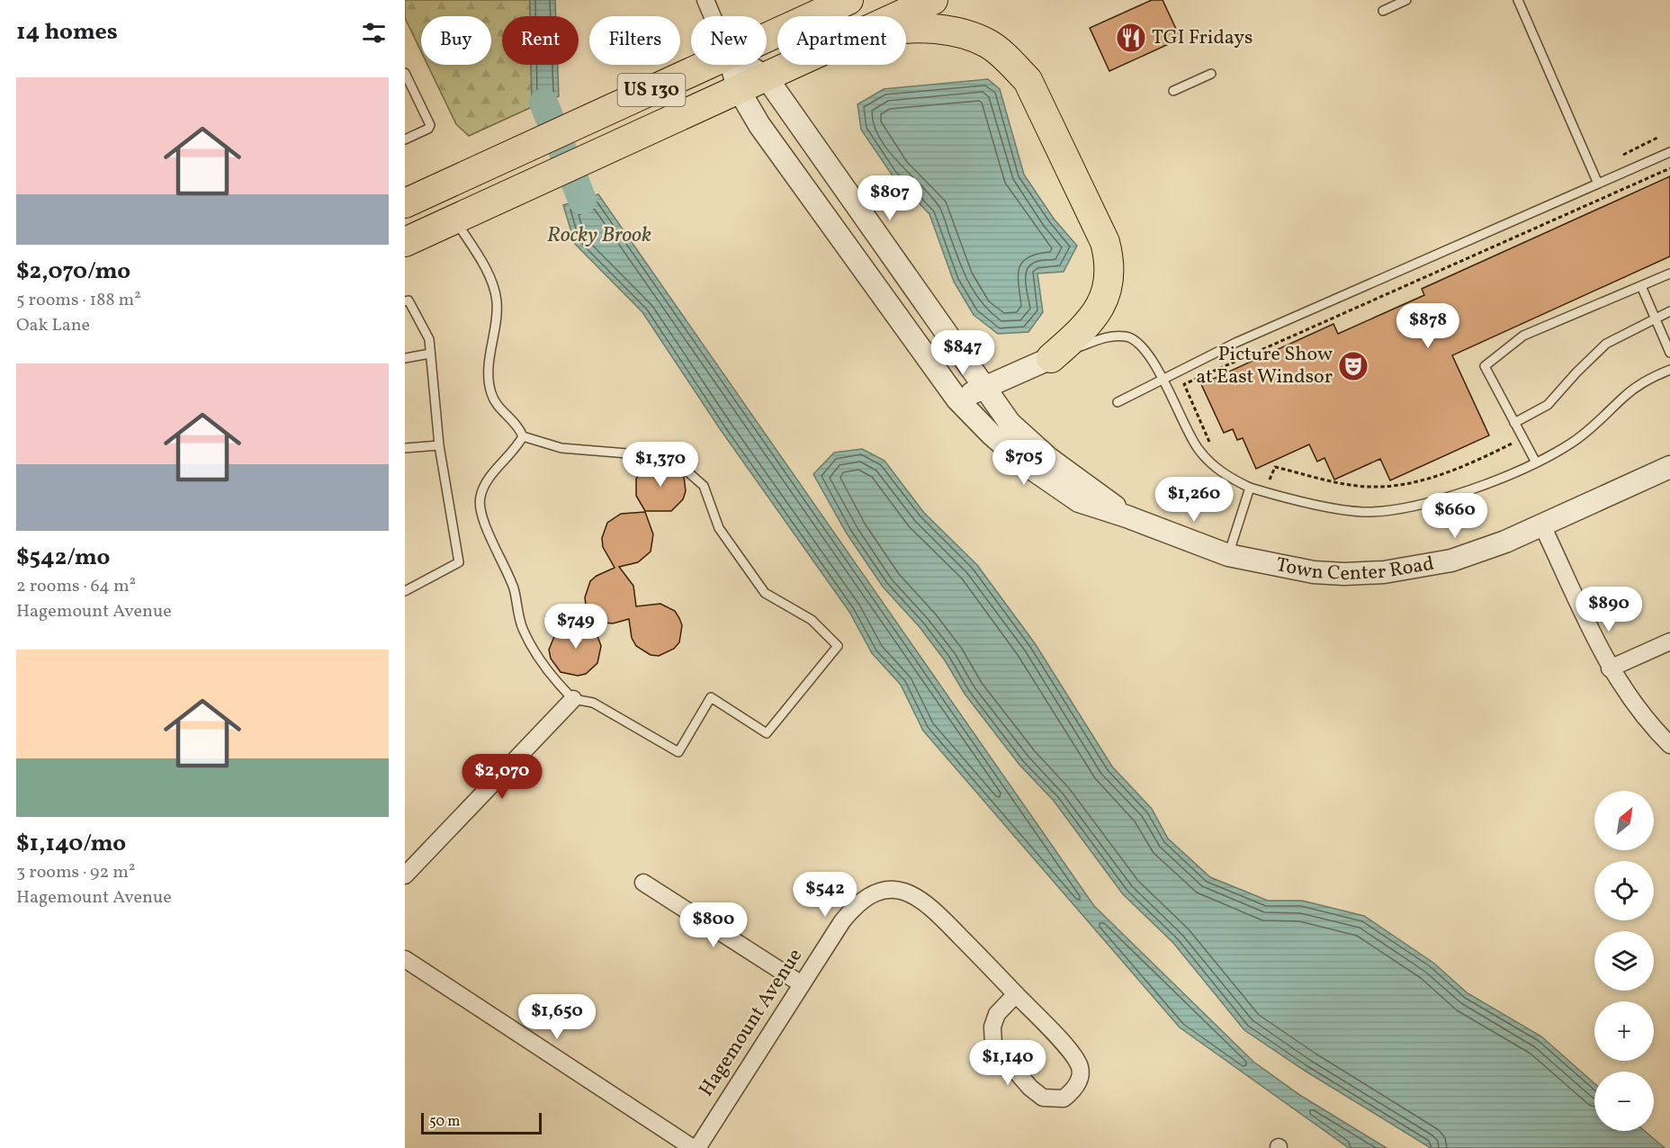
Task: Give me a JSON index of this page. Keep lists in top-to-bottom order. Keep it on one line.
{"streets":{"highway":["US 130"],"street":["Town Center Road","Hagemount Avenue"]},"crossings":[["US 130","Town Center Road"]],"water":["Rocky Brook"],"places":{"restaurant":["TGI Fridays"],"theatre":["Picture Show at East Windsor"]},"scale_bar":"50 m","north":"top right","page":{"heading":"14 homes","chip":["Buy","Rent","Filters","New","Apartment"],"list":[{"name":"$2,070/mo","note":"5 rooms · 188 m² · Oak Lane"},{"name":"$542/mo","note":"2 rooms · 64 m² · Hagemount Avenue"},{"name":"$1,140/mo","note":"3 rooms · 92 m² · Hagemount Avenue"}],"price":["$807","$878","$847","$705","$1,370","$1,260","$660","$890","$749","$2,070","$542","$800","$1,650","$1,140"],"map_buttons":["+","−"],"scale":"50 m"}}
